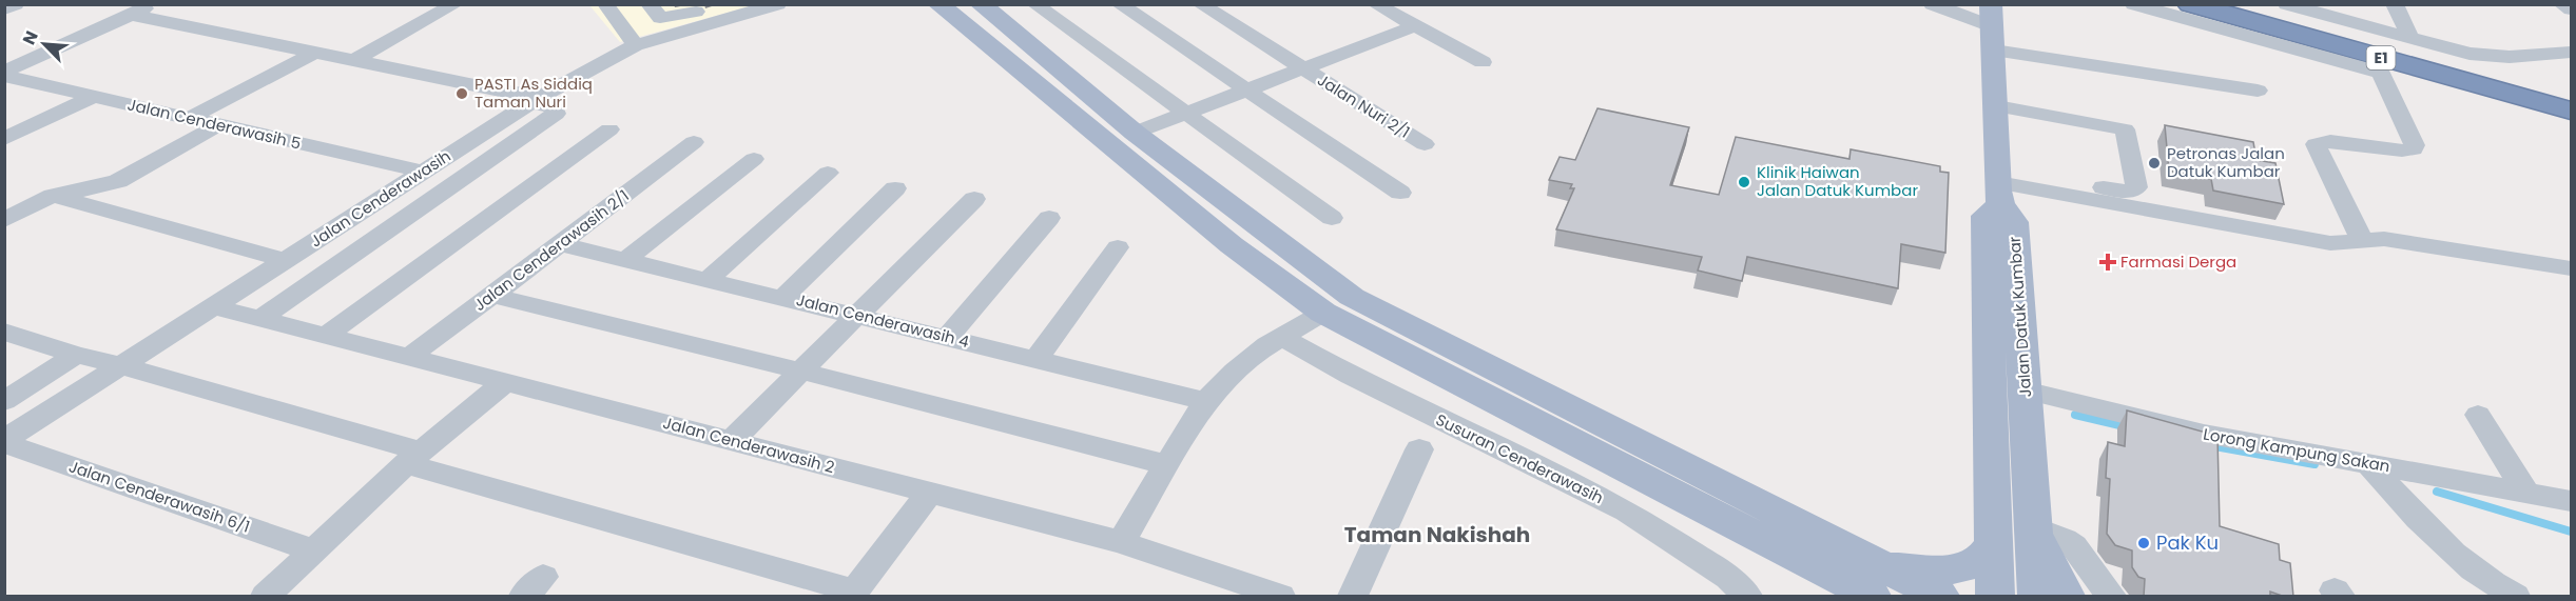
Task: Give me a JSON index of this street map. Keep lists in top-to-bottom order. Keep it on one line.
{"streets":{"highway":["E1"],"main road":["Jalan Datuk Kumbar"],"street":["Jalan Nuri 2/1","Jalan Cenderawasih 5","Jalan Cenderawasih","Jalan Cenderawasih 2/1","Jalan Cenderawasih 4","Jalan Cenderawasih 2","Lorong Kampung Sakan","Susuran Cenderawasih","Jalan Cenderawasih 6/1"]},"crossings":[["Jalan Cenderawasih 5","Jalan Cenderawasih"],["Jalan Cenderawasih","Jalan Cenderawasih 2"],["Jalan Cenderawasih","Jalan Cenderawasih 6/1"],["Jalan Cenderawasih 2/1","Jalan Cenderawasih 4"],["Jalan Cenderawasih 2/1","Jalan Cenderawasih 2"],["Jalan Datuk Kumbar","Lorong Kampung Sakan"]],"districts":["Taman Nakishah"],"places":{"other":["PASTI As Siddiq Taman Nuri","Petronas Jalan Datuk Kumbar","Klinik Haiwan Jalan Datuk Kumbar","Pak Ku"],"health":["Farmasi Derga"]},"north":"top left"}
